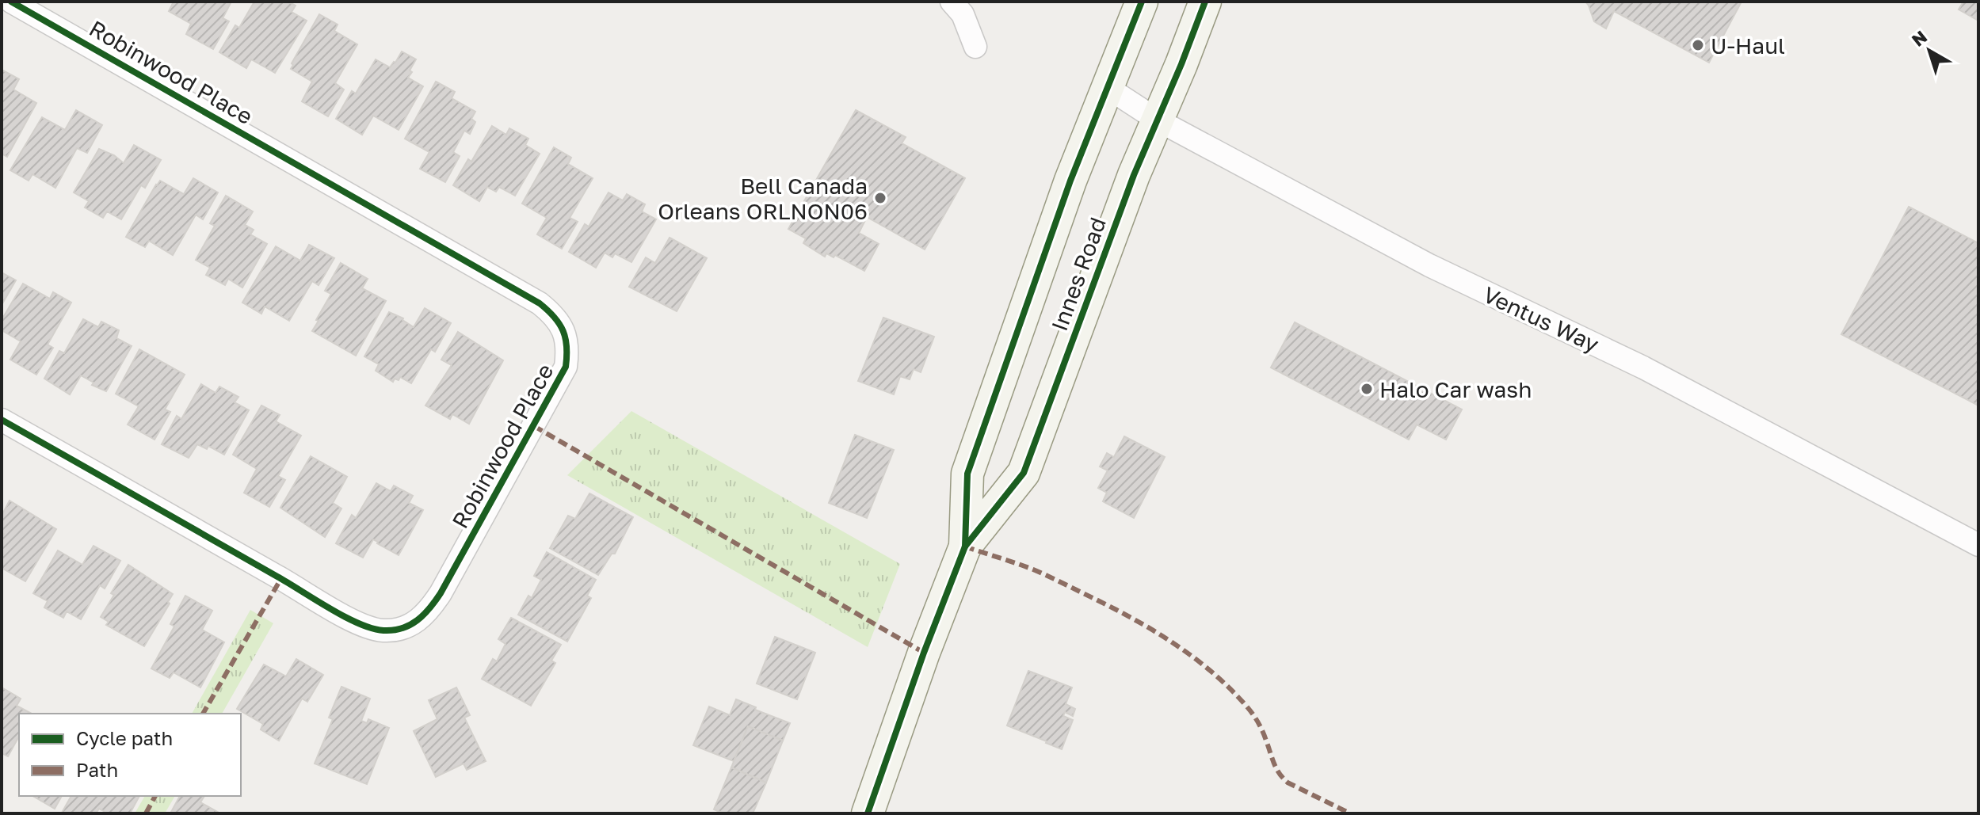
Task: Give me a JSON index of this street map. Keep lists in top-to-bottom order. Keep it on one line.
{"streets":{"main road":["Innes Road"],"street":["Robinwood Place","Ventus Way"]},"crossings":[["Innes Road","Ventus Way"]],"places":["U-Haul","Bell Canada Orleans ORLNON06","Halo Car wash"],"legend":["Cycle path","Path"],"north":"top left"}
